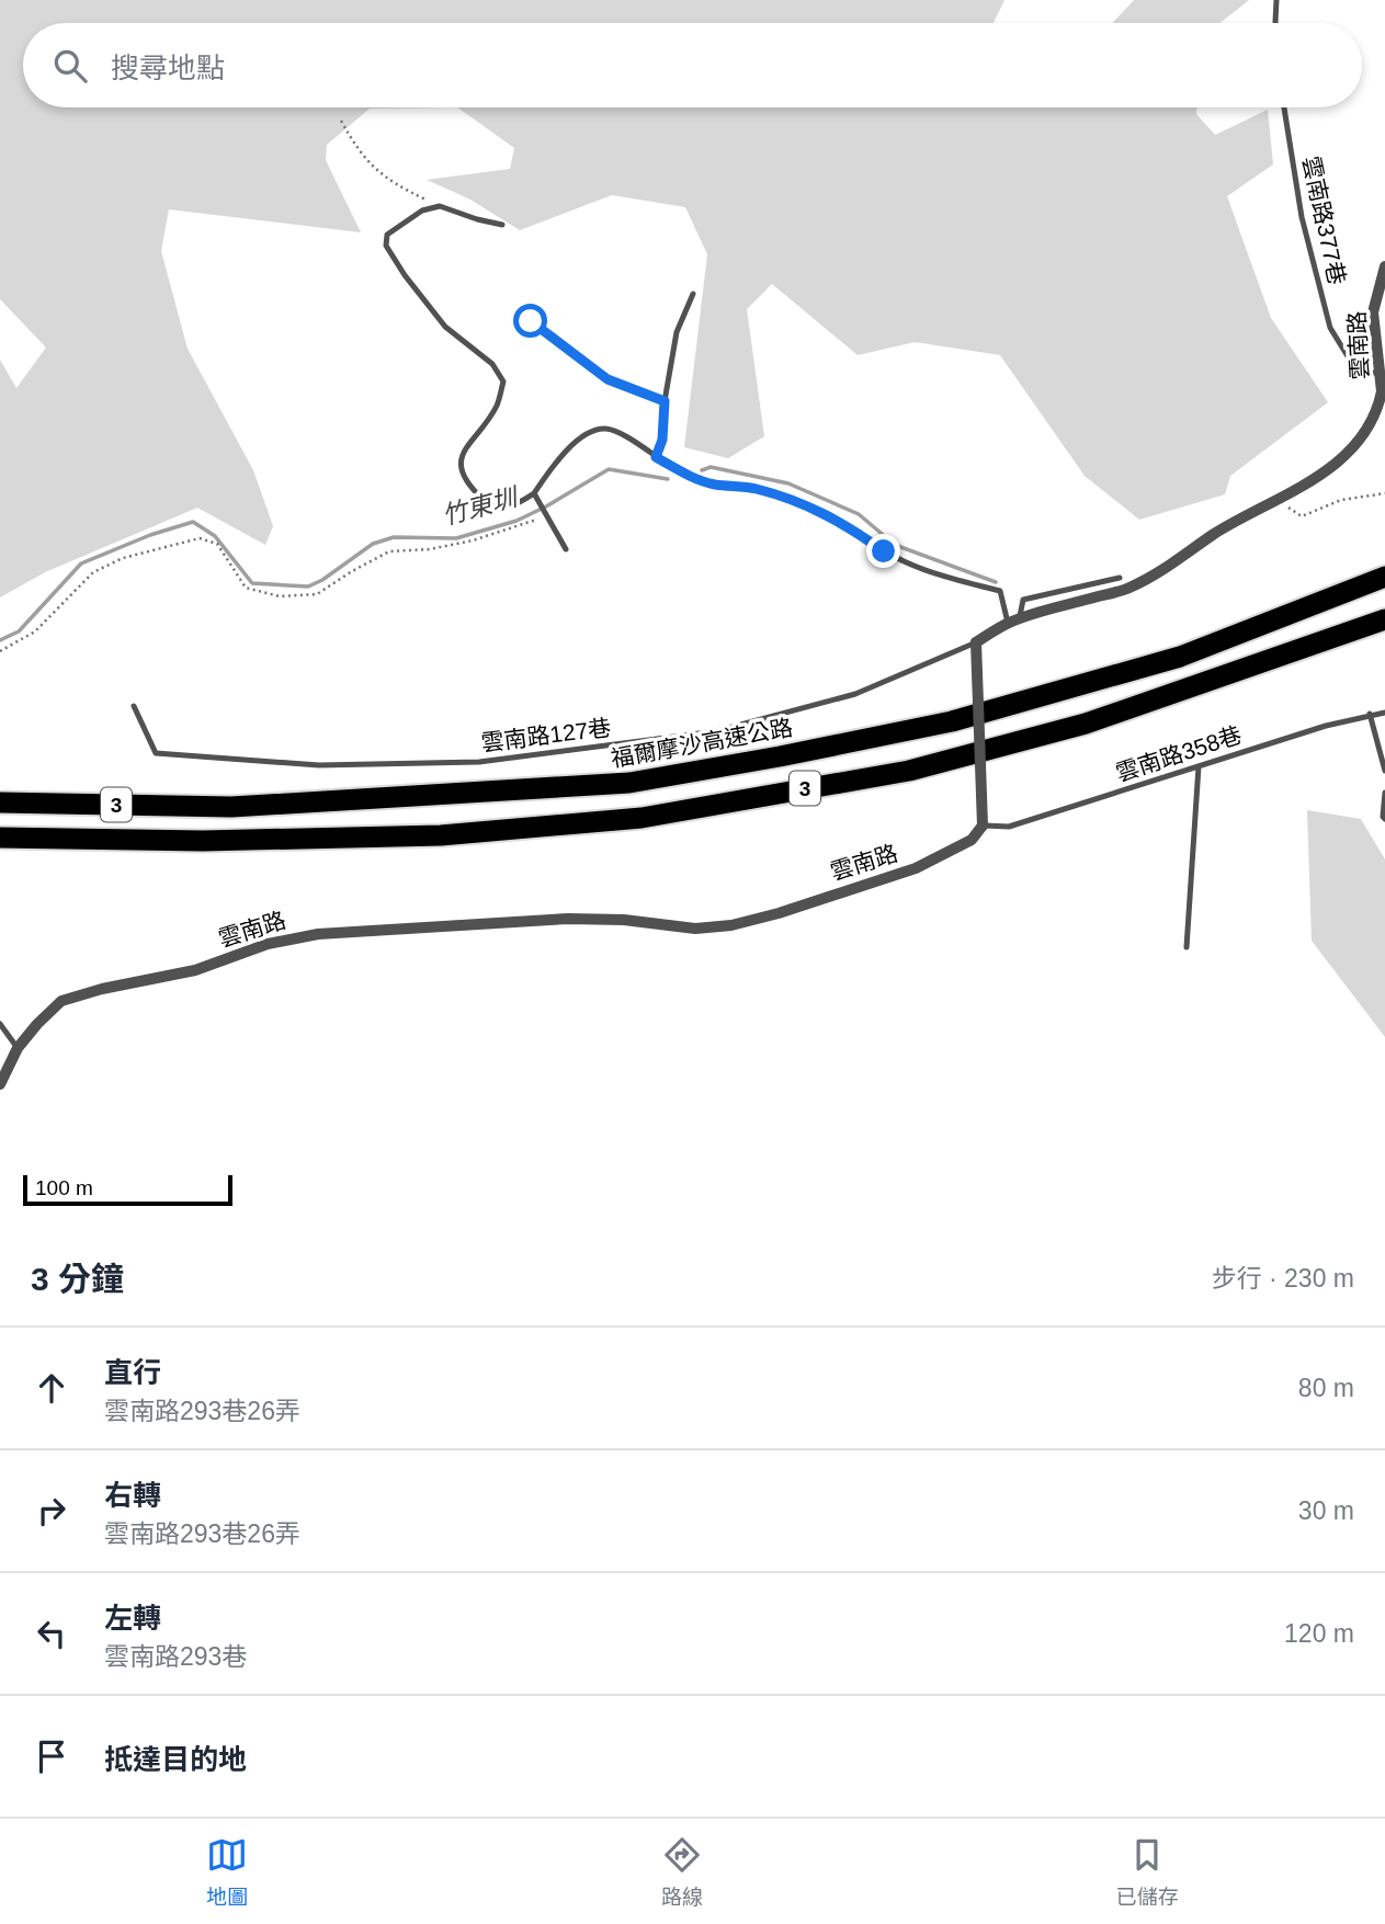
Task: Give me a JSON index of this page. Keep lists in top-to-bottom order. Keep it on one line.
{"streets":{"highway":["福爾摩沙高速公路","3"],"street":["雲南路"],"lane":["雲南路377巷","雲南路127巷","雲南路358巷"]},"crossings":[["雲南路377巷","雲南路"],["雲南路","雲南路127巷"],["雲南路","雲南路358巷"]],"water":["竹東圳"],"scale_bar":"100 m","page":{"search":"搜尋地點","scale":"100 m","heading":["3 分鐘","步行 · 230 m"],"list":[["直行","雲南路293巷26弄","80 m"],["右轉","雲南路293巷26弄","30 m"],["左轉","雲南路293巷","120 m"],"抵達目的地"],"nav":["地圖","路線","已儲存"]}}
